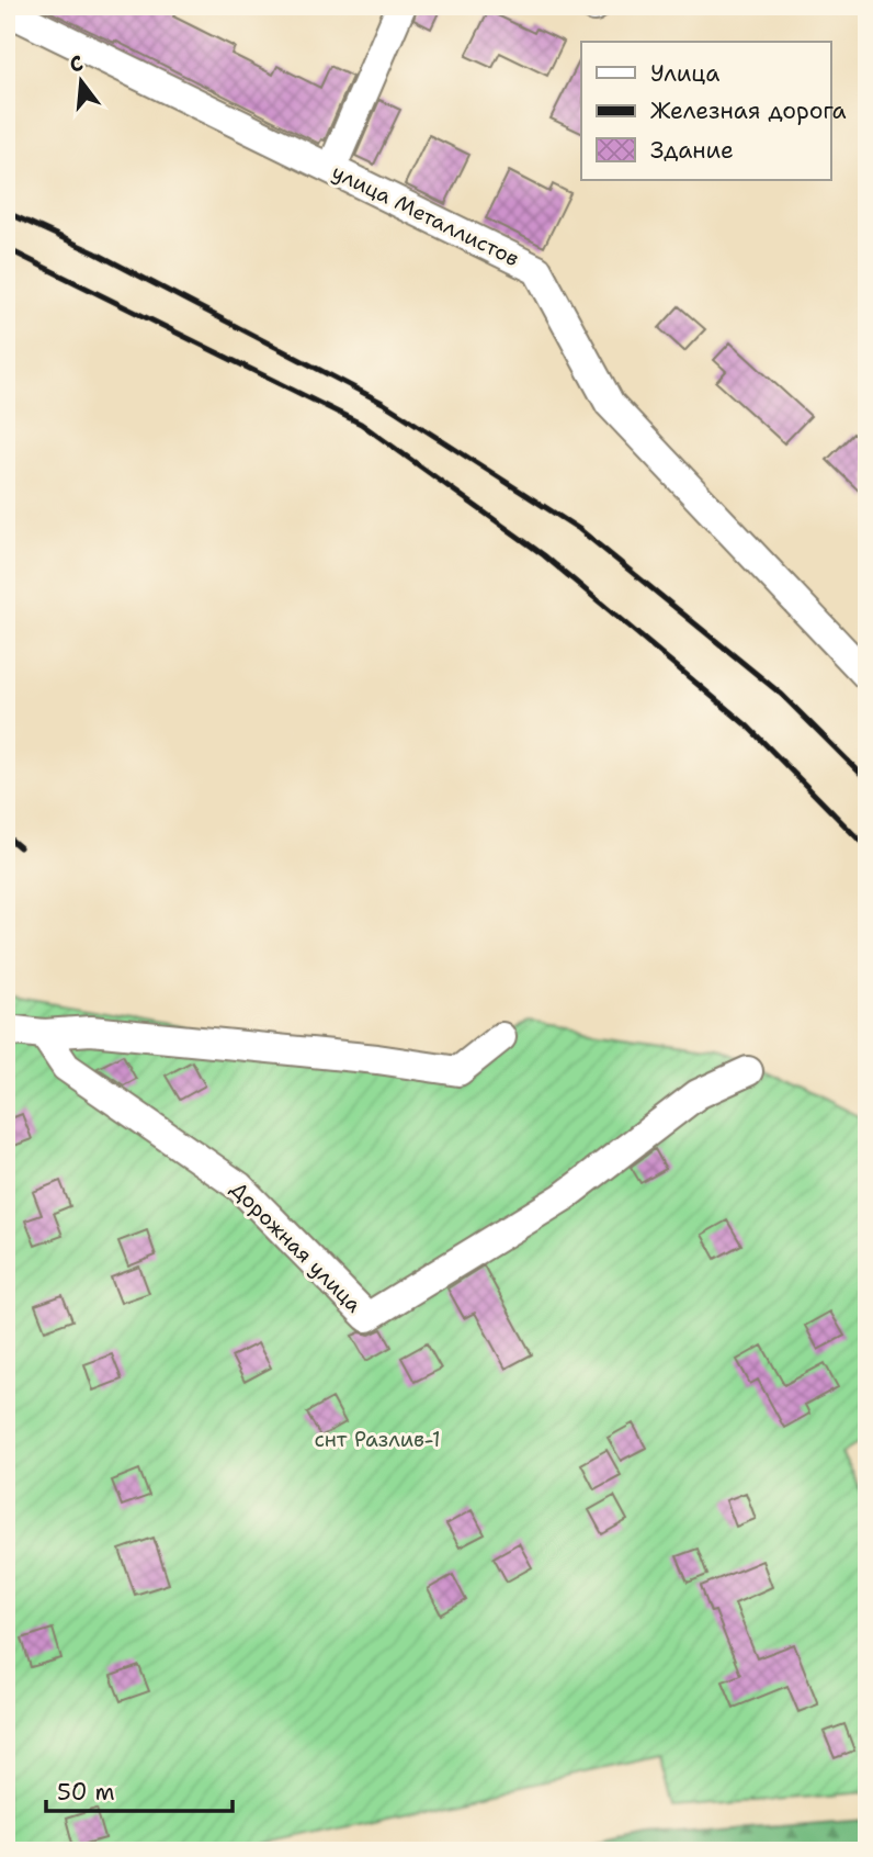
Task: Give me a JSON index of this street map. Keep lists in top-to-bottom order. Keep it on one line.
{"streets":{"street":["улица Металлистов","Дорожная улица"]},"parks":["снт Разлив-1"],"legend":["Улица","Железная дорога","Здание"],"scale_bar":"50 m","north":"top"}
